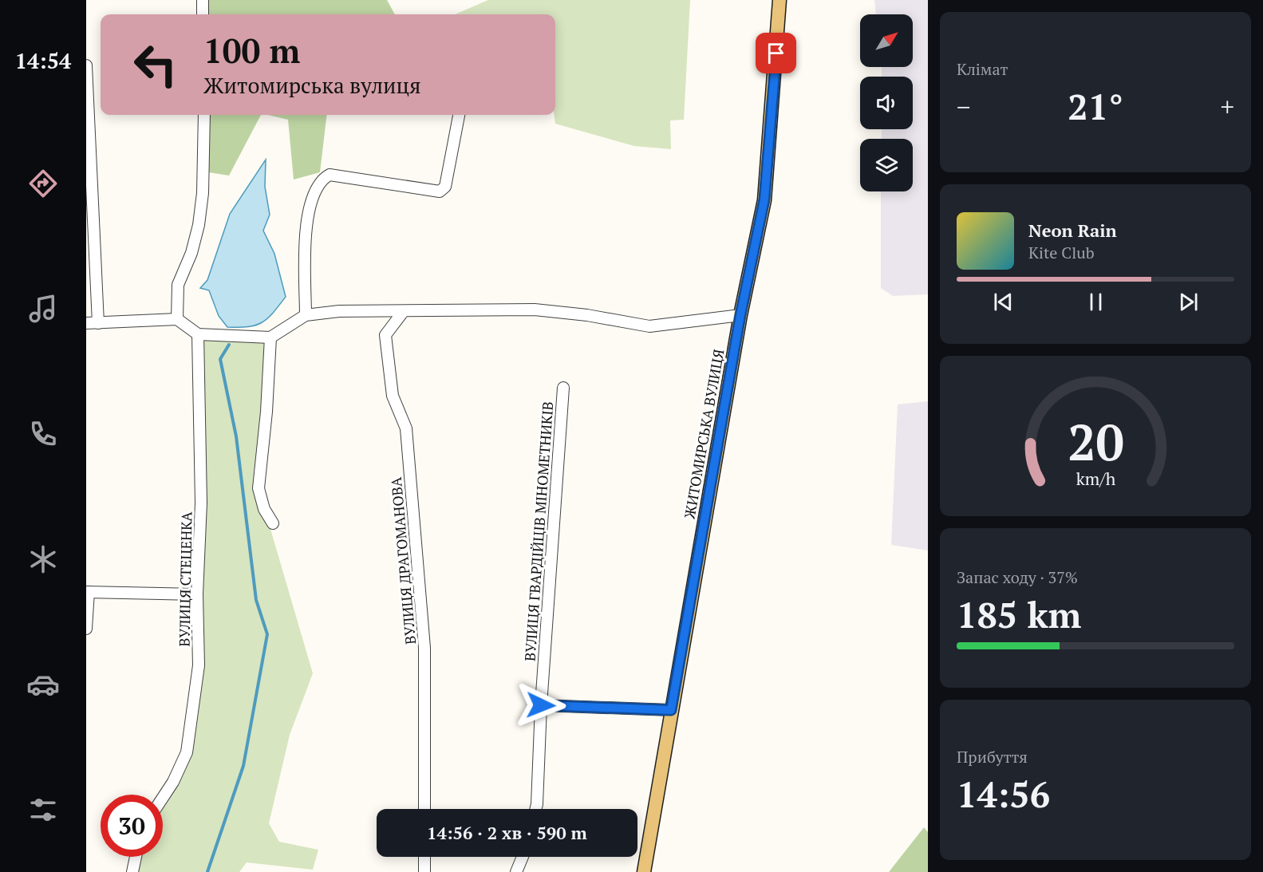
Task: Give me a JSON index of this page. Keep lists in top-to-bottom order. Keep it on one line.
{"streets":{"main road":["ЖИТОМИРСЬКА ВУЛИЦЯ"],"street":["ВУЛИЦЯ ГВАРДІЙЦІВ МІНОМЕТНИКІВ","ВУЛИЦЯ ДРАГОМАНОВА","ВУЛИЦЯ СТЕЦЕНКА"]},"north":"top right","page":{"tabs":"14:54","tile":["Клімат",["Запас ходу · 37%","185 km"],["Прибуття","14:56"]],"turn":["100 m","Житомирська вулиця"],"heat":["−","21°","+"],"song":["Neon Rain","Kite Club"],"limit":"30","trip":"14:56 · 2 хв · 590 m","gauge":["20","km/h"]}}
